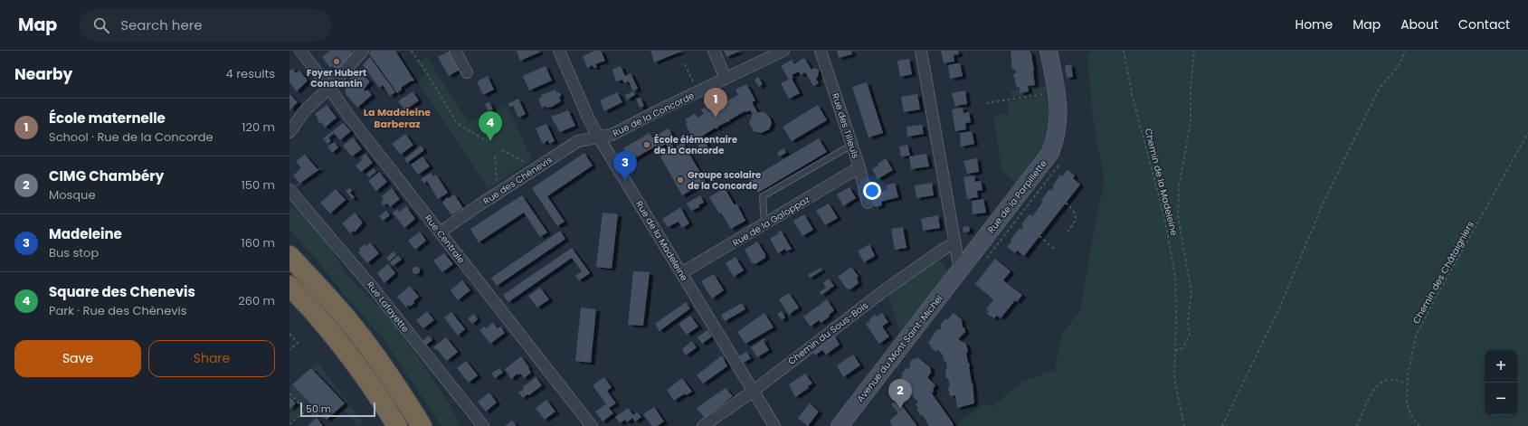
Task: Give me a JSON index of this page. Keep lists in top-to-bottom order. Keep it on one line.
{"streets":{"street":["Rue de la Concorde","Rue des Tilleuls","Rue des Chènevis","Rue de la Parpillette","Rue de la Galoppaz","Rue Centrale","Rue de la Madeleine","Rue Lafayette","Chemin du Sous-Bois","Avenue du Mont Saint-Michel"],"path":["Chemin de la Madeleine","Chemin des Châtaigniers"]},"crossings":[["Rue de la Concorde","Rue des Chènevis"],["Rue de la Concorde","Rue de la Madeleine"],["Rue des Tilleuls","Rue de la Galoppaz"],["Rue des Chènevis","Rue Centrale"],["Rue des Chènevis","Rue de la Madeleine"],["Rue de la Parpillette","Avenue du Mont Saint-Michel"],["Rue de la Galoppaz","Rue de la Madeleine"],["Rue de la Madeleine","Chemin du Sous-Bois"]],"districts":["La Madeleine Barberaz"],"places":["Foyer Hubert Constantin","École élémentaire de la Concorde","Groupe scolaire de la Concorde"],"scale_bar":"50 m","page":{"header":"Map","search":"Search here","nav":["Home","Map","About","Contact"],"heading":["Nearby","4 results"],"pins":["1","4","3","2"],"list":[{"mark":"1","name":"École maternelle","note":"School · Rue de la Concorde","value":"120 m"},{"mark":"2","name":"CIMG Chambéry","note":"Mosque","value":"150 m"},{"mark":"3","name":"Madeleine","note":"Bus stop","value":"160 m"},{"mark":"4","name":"Square des Chenevis","note":"Park · Rue des Chènevis","value":"260 m"}],"buttons":["Save","Share"],"map_buttons":["+","−"],"scale":"50 m"}}
